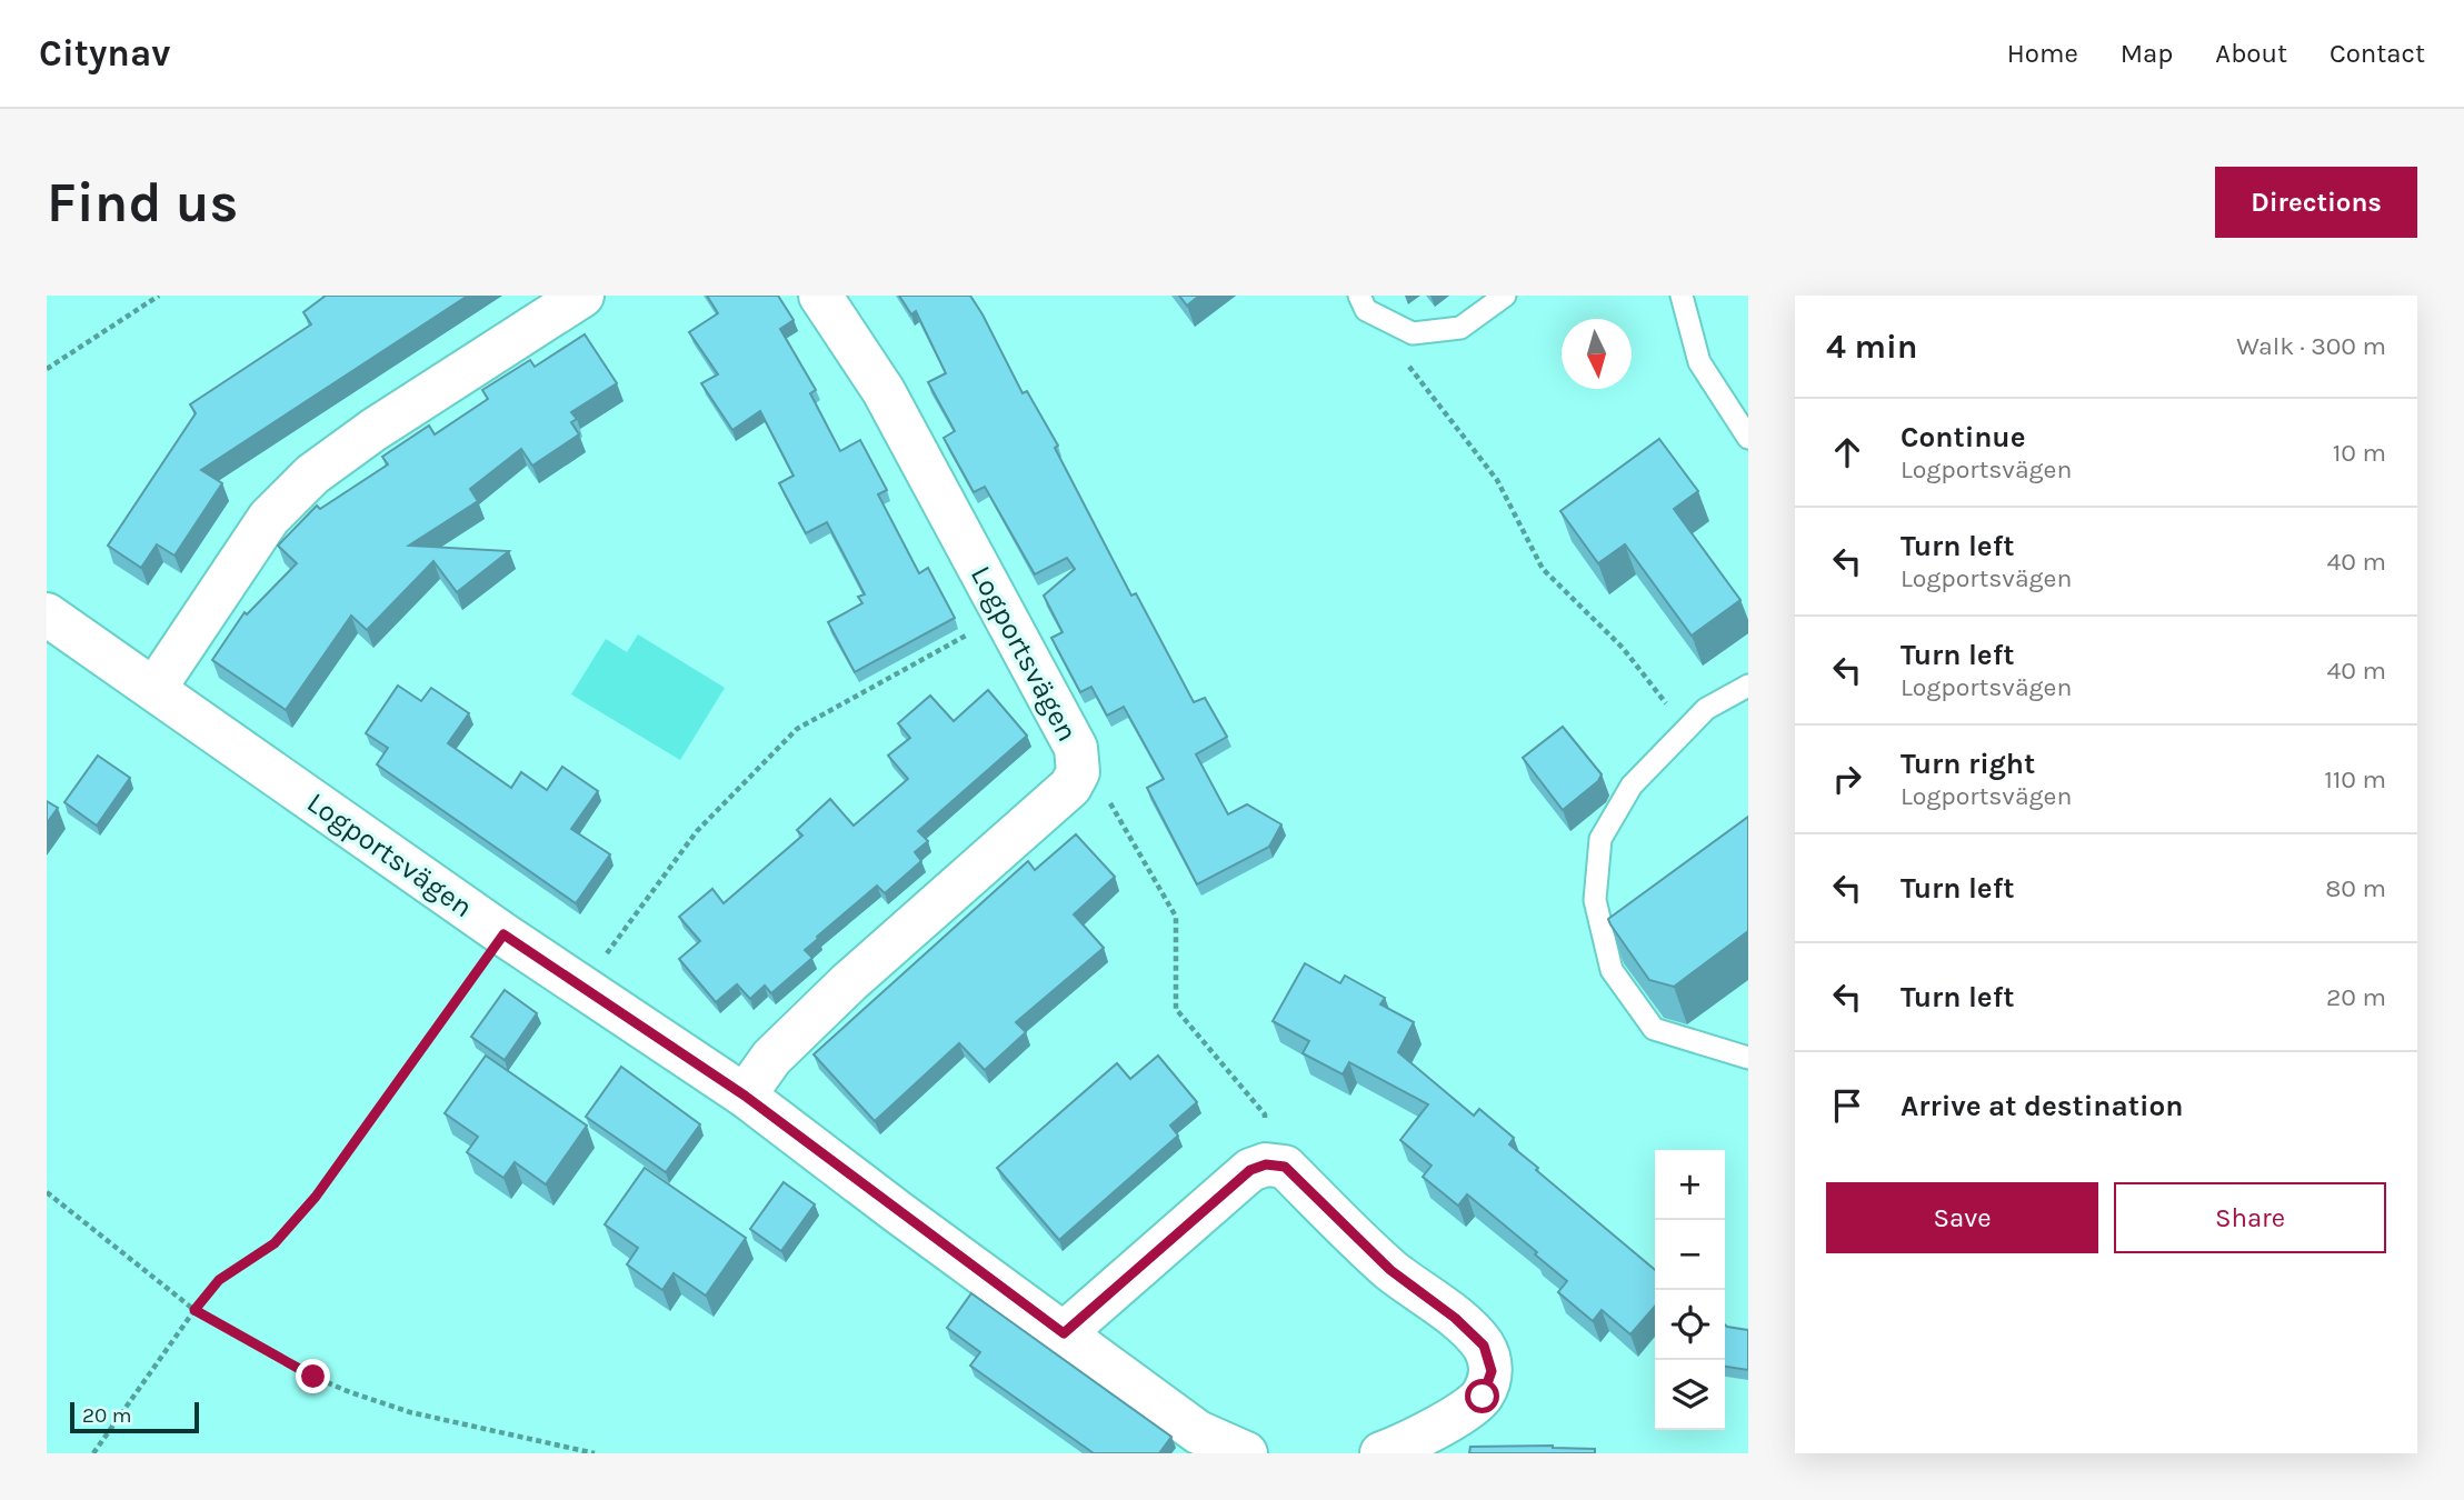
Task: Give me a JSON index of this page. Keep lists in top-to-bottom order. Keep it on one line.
{"streets":{"street":["Logportsvägen"]},"scale_bar":"20 m","north":"bottom","page":{"header":"Citynav","nav":["Home","Map","About","Contact"],"buttons":["Directions",["Save","Share"]],"title":"Find us","heading":["4 min","Walk · 300 m"],"list":[["Continue","Logportsvägen","10 m"],["Turn left","Logportsvägen","40 m"],["Turn left","Logportsvägen","40 m"],["Turn right","Logportsvägen","110 m"],["Turn left","80 m"],["Turn left","20 m"],"Arrive at destination"],"map_buttons":["+","−"],"scale":"20 m"}}
